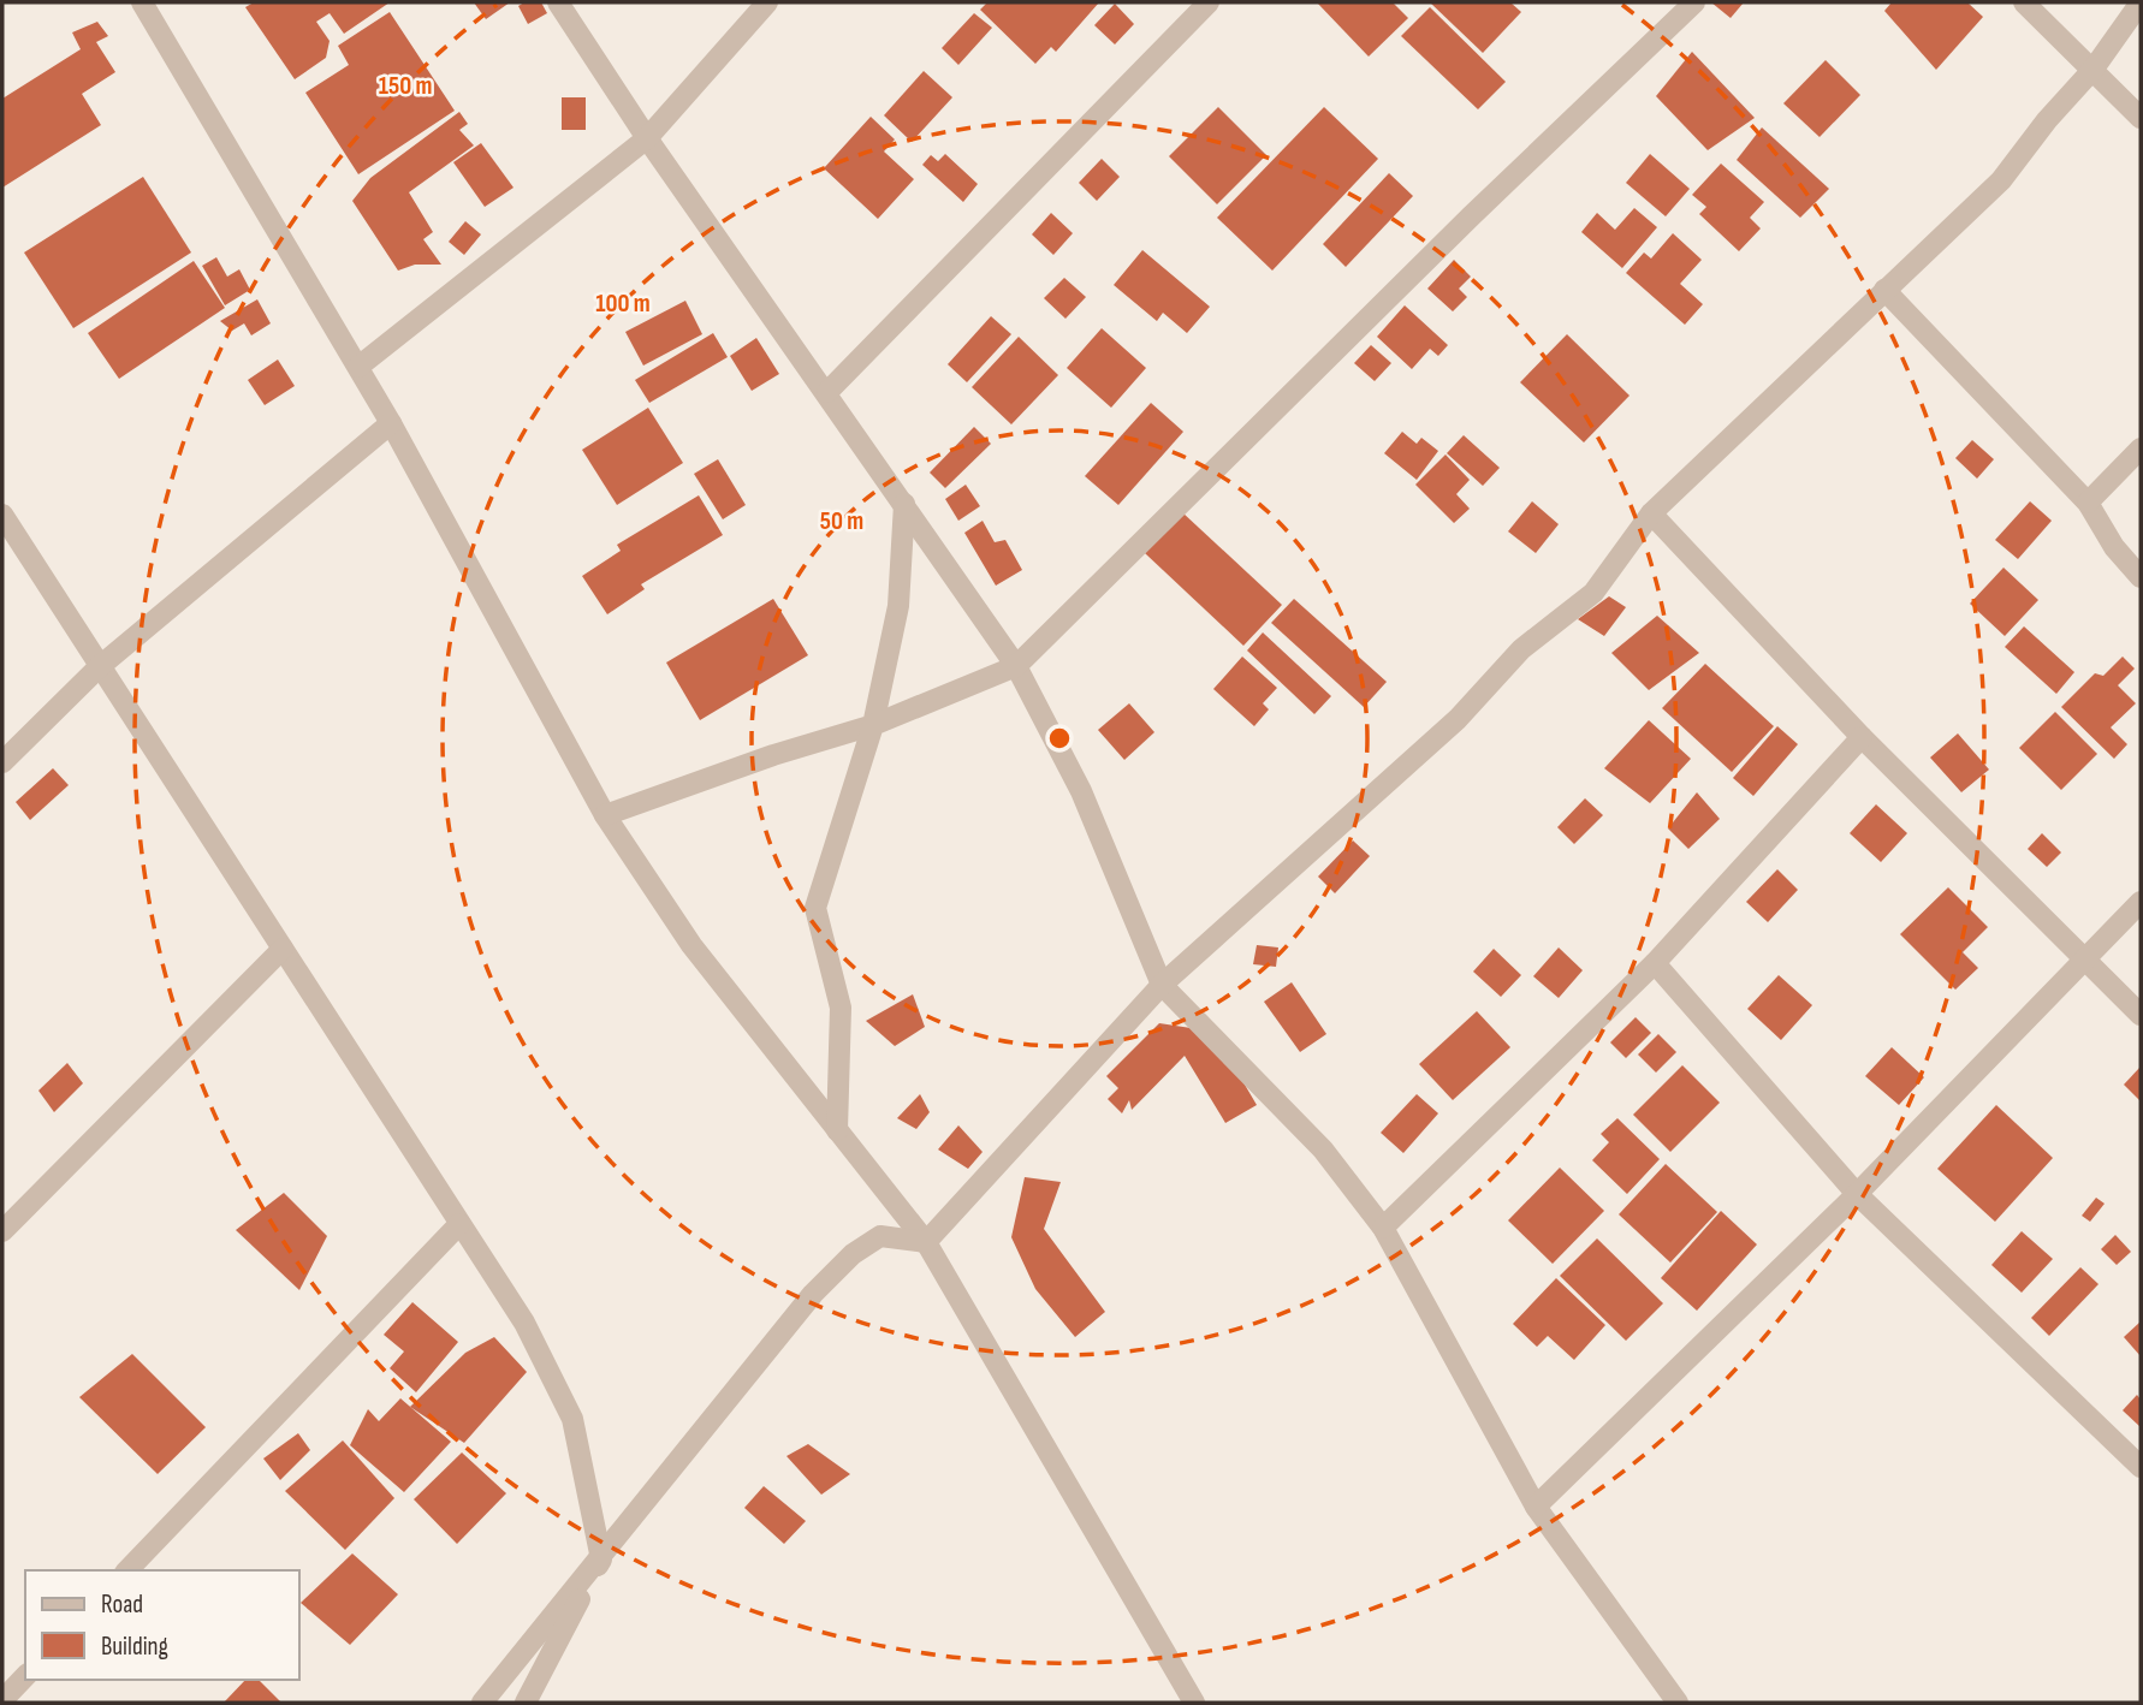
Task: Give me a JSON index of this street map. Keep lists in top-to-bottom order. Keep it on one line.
{"legend":["Road","Building"],"rings":["150 m","100 m","50 m"]}
